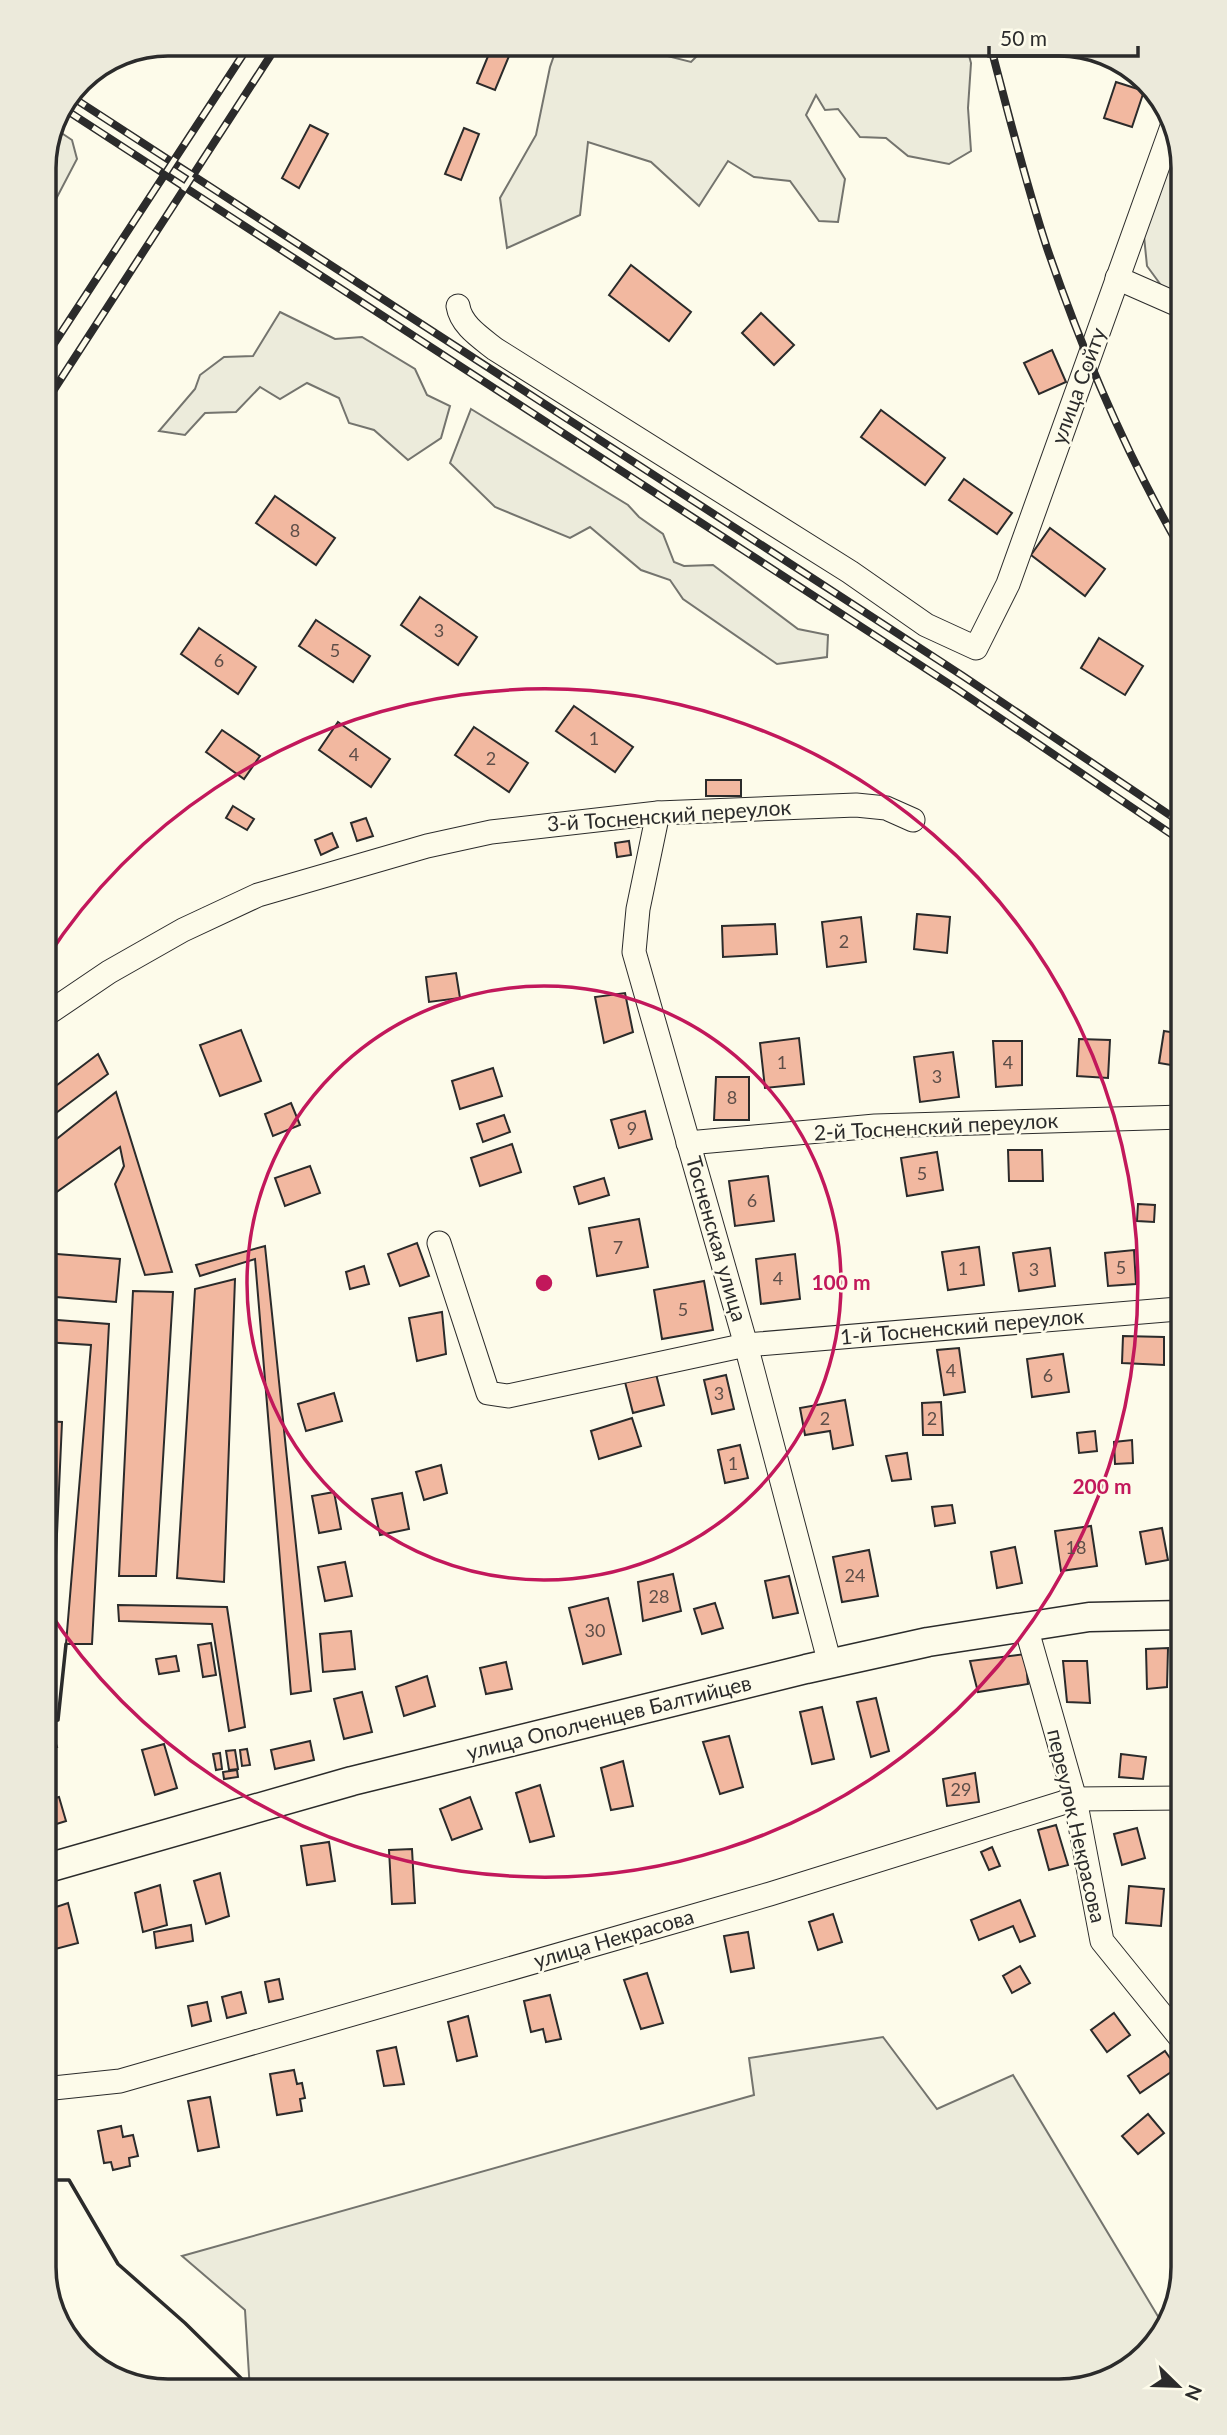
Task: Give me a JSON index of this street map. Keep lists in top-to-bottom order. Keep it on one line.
{"streets":{"main road":["улица Ополченцев Балтийцев"],"street":["улица Сойту","3-й Тосненский переулок","2-й Тосненский переулок","Тосненская улица","1-й Тосненский переулок","переулок Некрасова","улица Некрасова"]},"crossings":[["3-й Тосненский переулок","Тосненская улица"],["2-й Тосненский переулок","Тосненская улица"],["Тосненская улица","1-й Тосненский переулок"],["Тосненская улица","улица Ополченцев Балтийцев"],["улица Ополченцев Балтийцев","переулок Некрасова"],["переулок Некрасова","улица Некрасова"]],"house_numbers":["8","3","5","6","1","4","2","2","1","4","3","8","9","5","6","7","5","1","3","4","5","4","6","3","2","2","1","18","24","28","30","29"],"scale_bar":"50 m","north":"bottom right","rings":["100 m","200 m"]}
